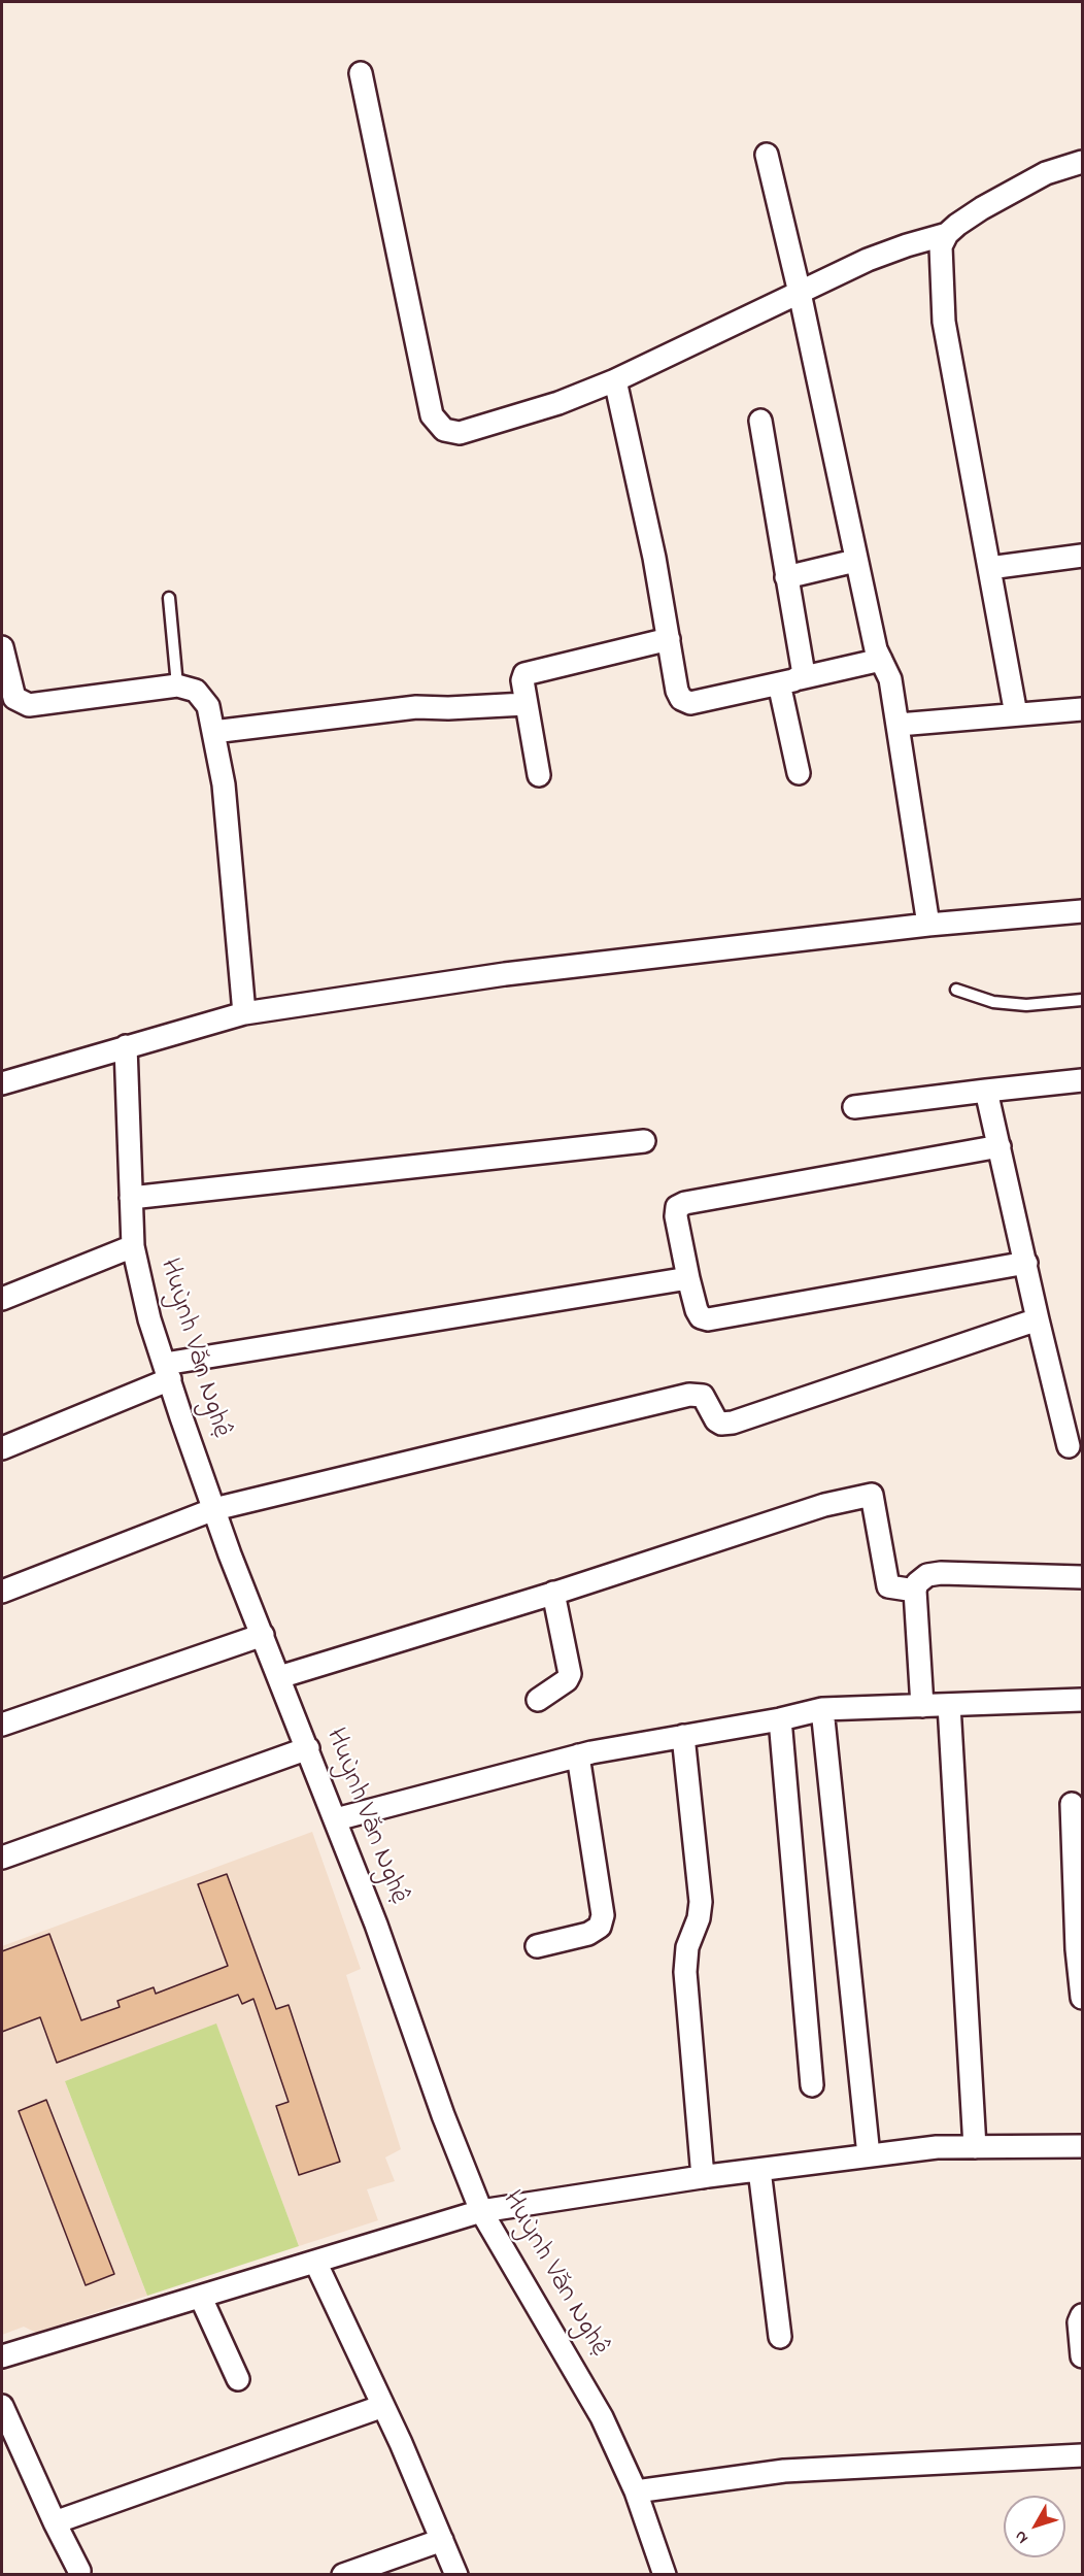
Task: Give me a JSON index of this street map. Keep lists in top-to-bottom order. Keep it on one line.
{"streets":{"street":["Huỳnh Văn Nghệ"]},"north":"bottom left"}
